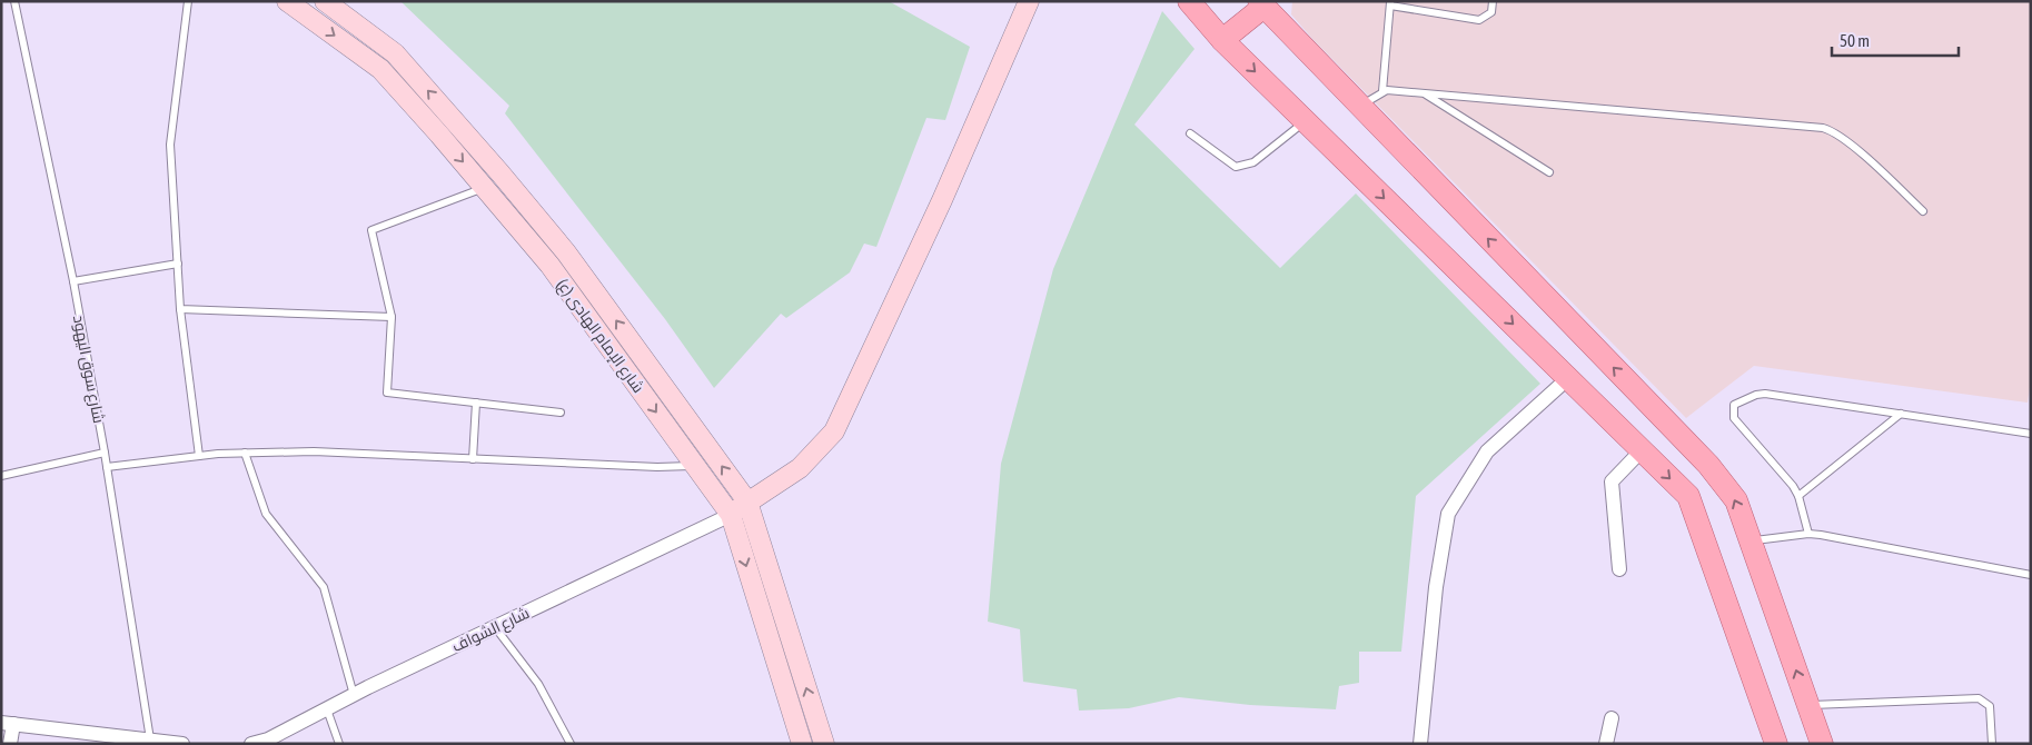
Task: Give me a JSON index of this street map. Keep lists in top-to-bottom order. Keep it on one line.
{"streets":{"main road":["شارع الإمام الهادی (ع)"],"street":["شارع الشواف"],"lane":["شارع سوق اليهود"]},"crossings":[["شارع الإمام الهادی (ع)","شارع الشواف"]],"scale_bar":"50 m"}
